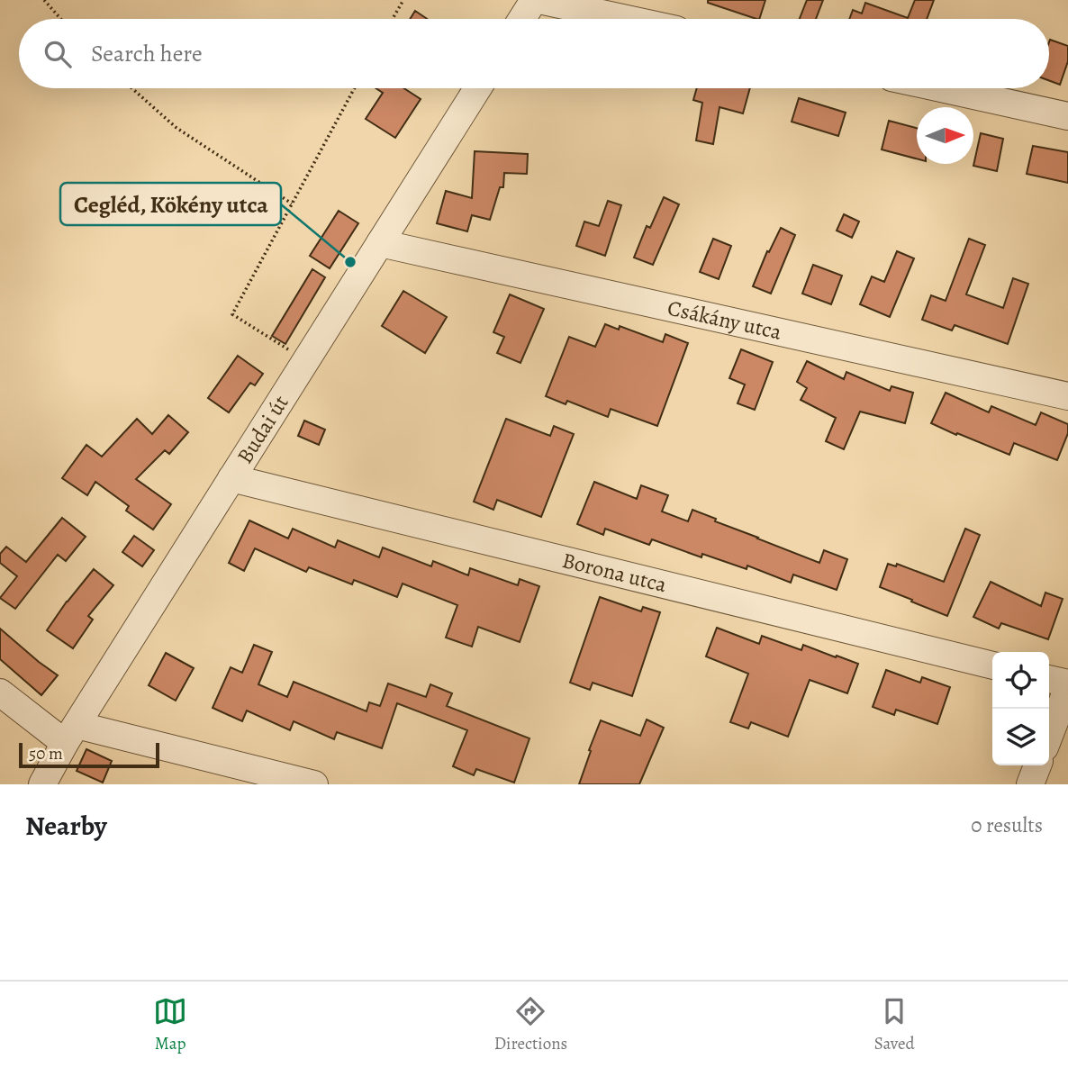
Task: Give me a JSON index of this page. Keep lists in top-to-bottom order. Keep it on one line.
{"streets":{"street":["Csákány utca","Budai út","Borona utca"]},"crossings":[["Csákány utca","Budai út"],["Budai út","Borona utca"]],"places":["Cegléd, Kökény utca"],"scale_bar":"50 m","north":"right","page":{"search":"Search here","scale":"50 m","heading":["Nearby","0 results"],"nav":["Map","Directions","Saved"]}}
